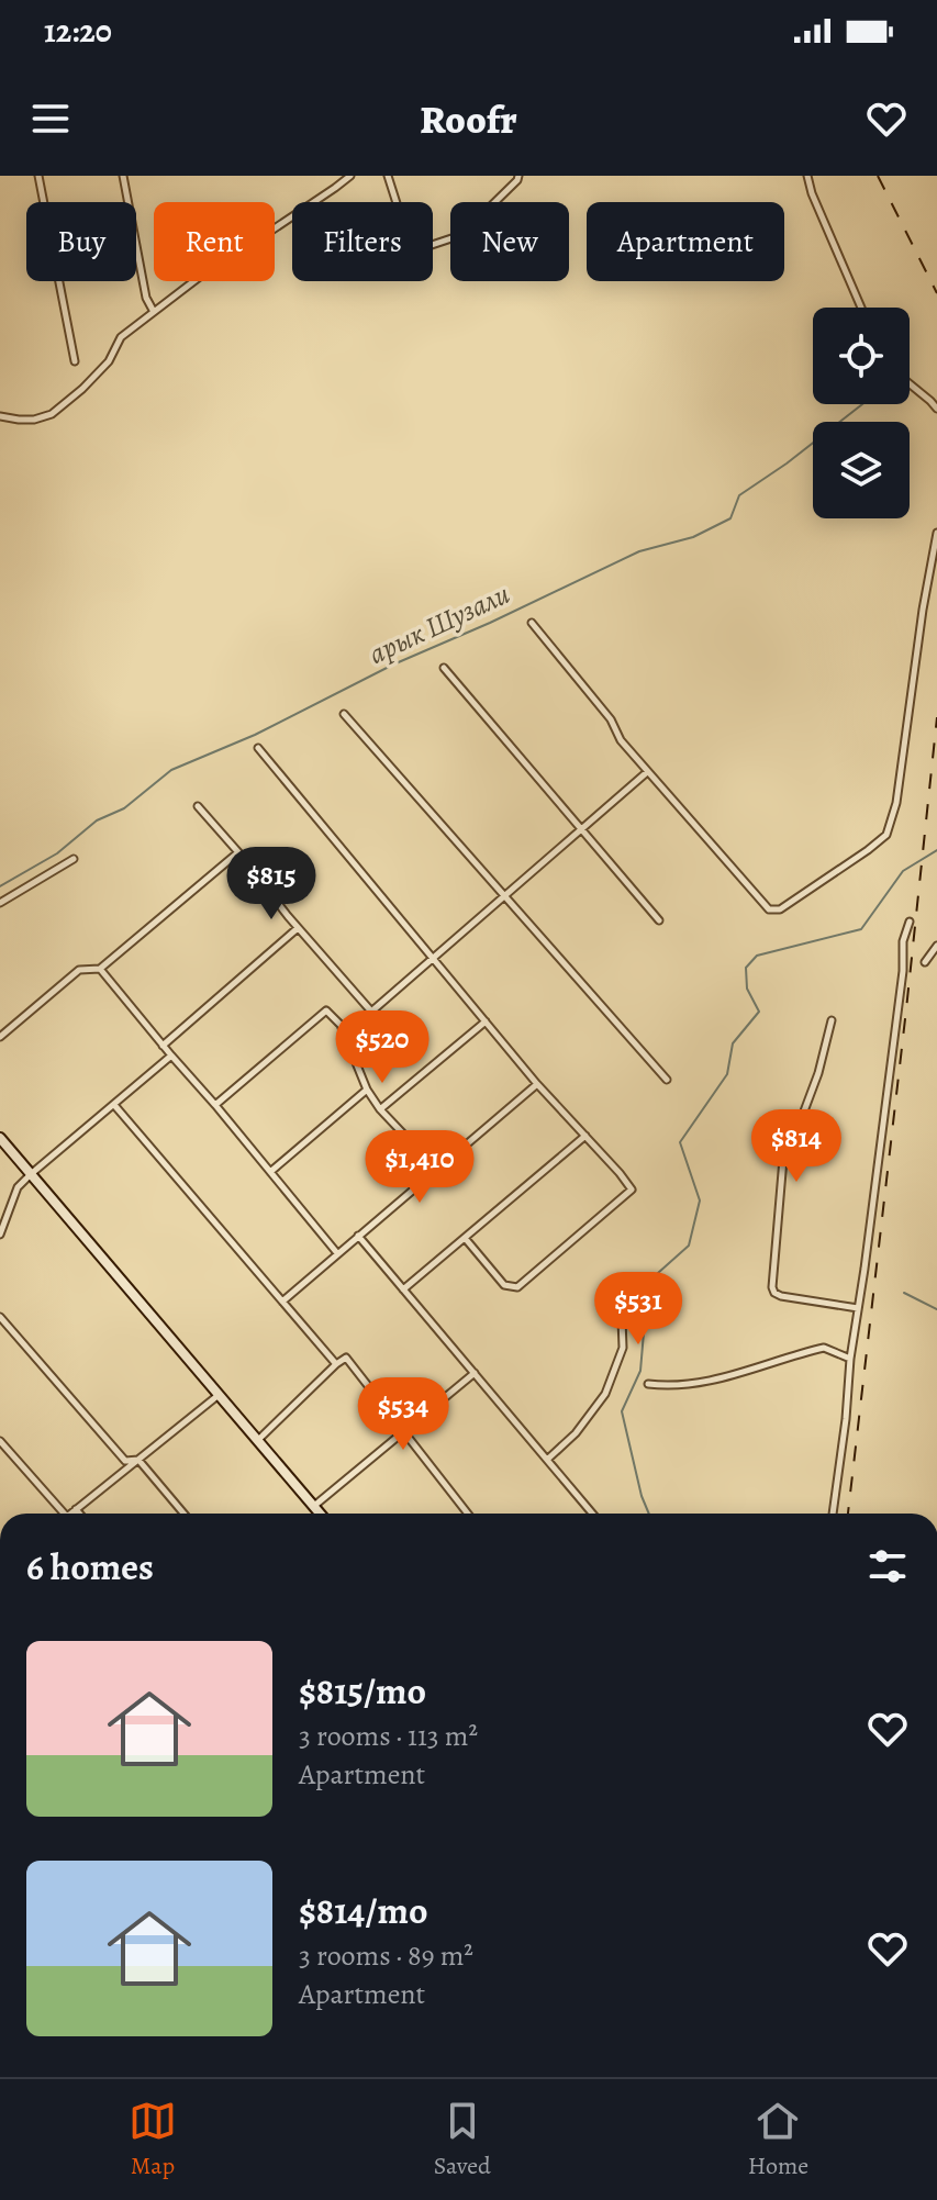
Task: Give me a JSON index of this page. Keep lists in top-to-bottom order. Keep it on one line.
{"water":["арык Шузали"],"page":{"status":"12:20","header":"Roofr","chip":["Buy","Rent","Filters","New","Apartment"],"price":["$815","$520","$814","$1,410","$531","$534"],"heading":"6 homes","list":[{"name":"$815/mo","note":"3 rooms · 113 m² · Apartment"},{"name":"$814/mo","note":"3 rooms · 89 m² · Apartment"}],"tabs":["Map","Saved","Home"]}}
